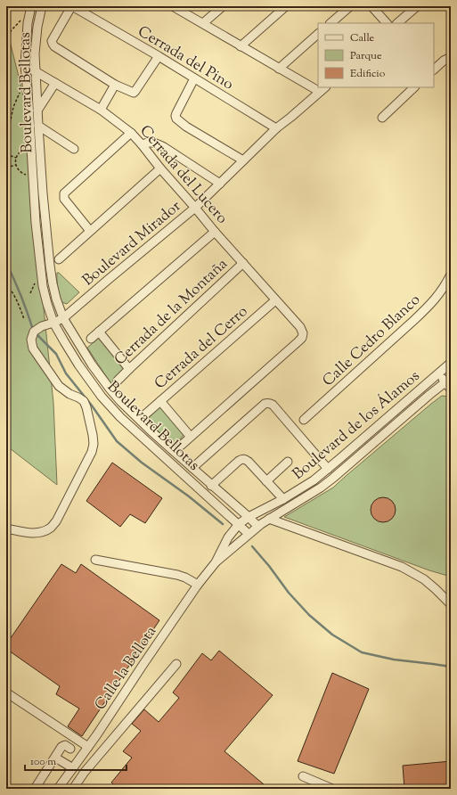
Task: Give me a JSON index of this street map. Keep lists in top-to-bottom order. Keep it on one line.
{"streets":{"street":["Cerrada del Pino","Boulevard Bellotas","Cerrada del Lucero","Boulevard Mirador","Cerrada de la Montaña","Calle Cedro Blanco","Cerrada del Cerro","Boulevard de los Álamos","Calle la Bellota"]},"crossings":[["Cerrada del Pino","Boulevard Mirador"],["Boulevard Bellotas","Cerrada del Lucero"],["Boulevard Bellotas","Boulevard Mirador"],["Boulevard Bellotas","Cerrada del Cerro"],["Boulevard Bellotas","Boulevard de los Álamos"],["Boulevard Bellotas","Calle la Bellota"],["Cerrada del Lucero","Boulevard Mirador"],["Cerrada del Lucero","Cerrada de la Montaña"],["Cerrada del Lucero","Cerrada del Cerro"],["Boulevard de los Álamos","Calle la Bellota"]],"legend":["Calle","Parque","Edificio"],"scale_bar":"100 m"}
